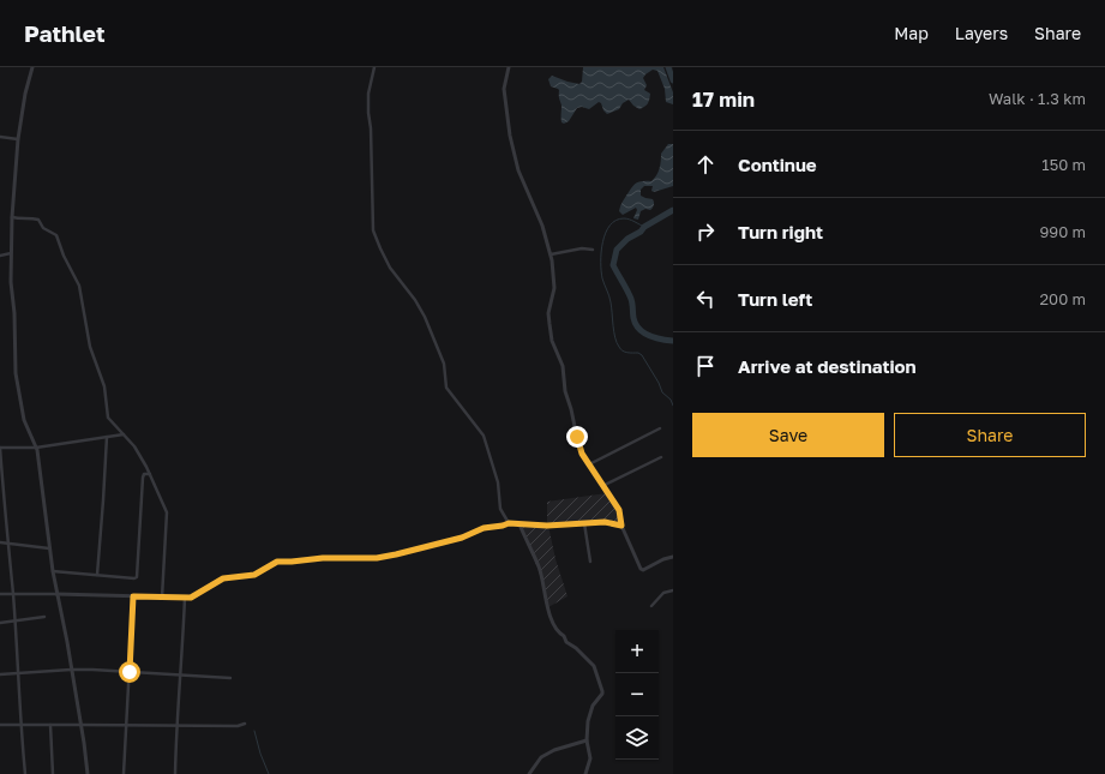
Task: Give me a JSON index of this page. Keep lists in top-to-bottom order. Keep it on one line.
{"page":{"header":"Pathlet","nav":["Map","Layers","Share"],"heading":["17 min","Walk · 1.3 km"],"list":[["Continue","150 m"],["Turn right","990 m"],["Turn left","200 m"],"Arrive at destination"],"buttons":["Save","Share"],"map_buttons":["+","−"]}}
